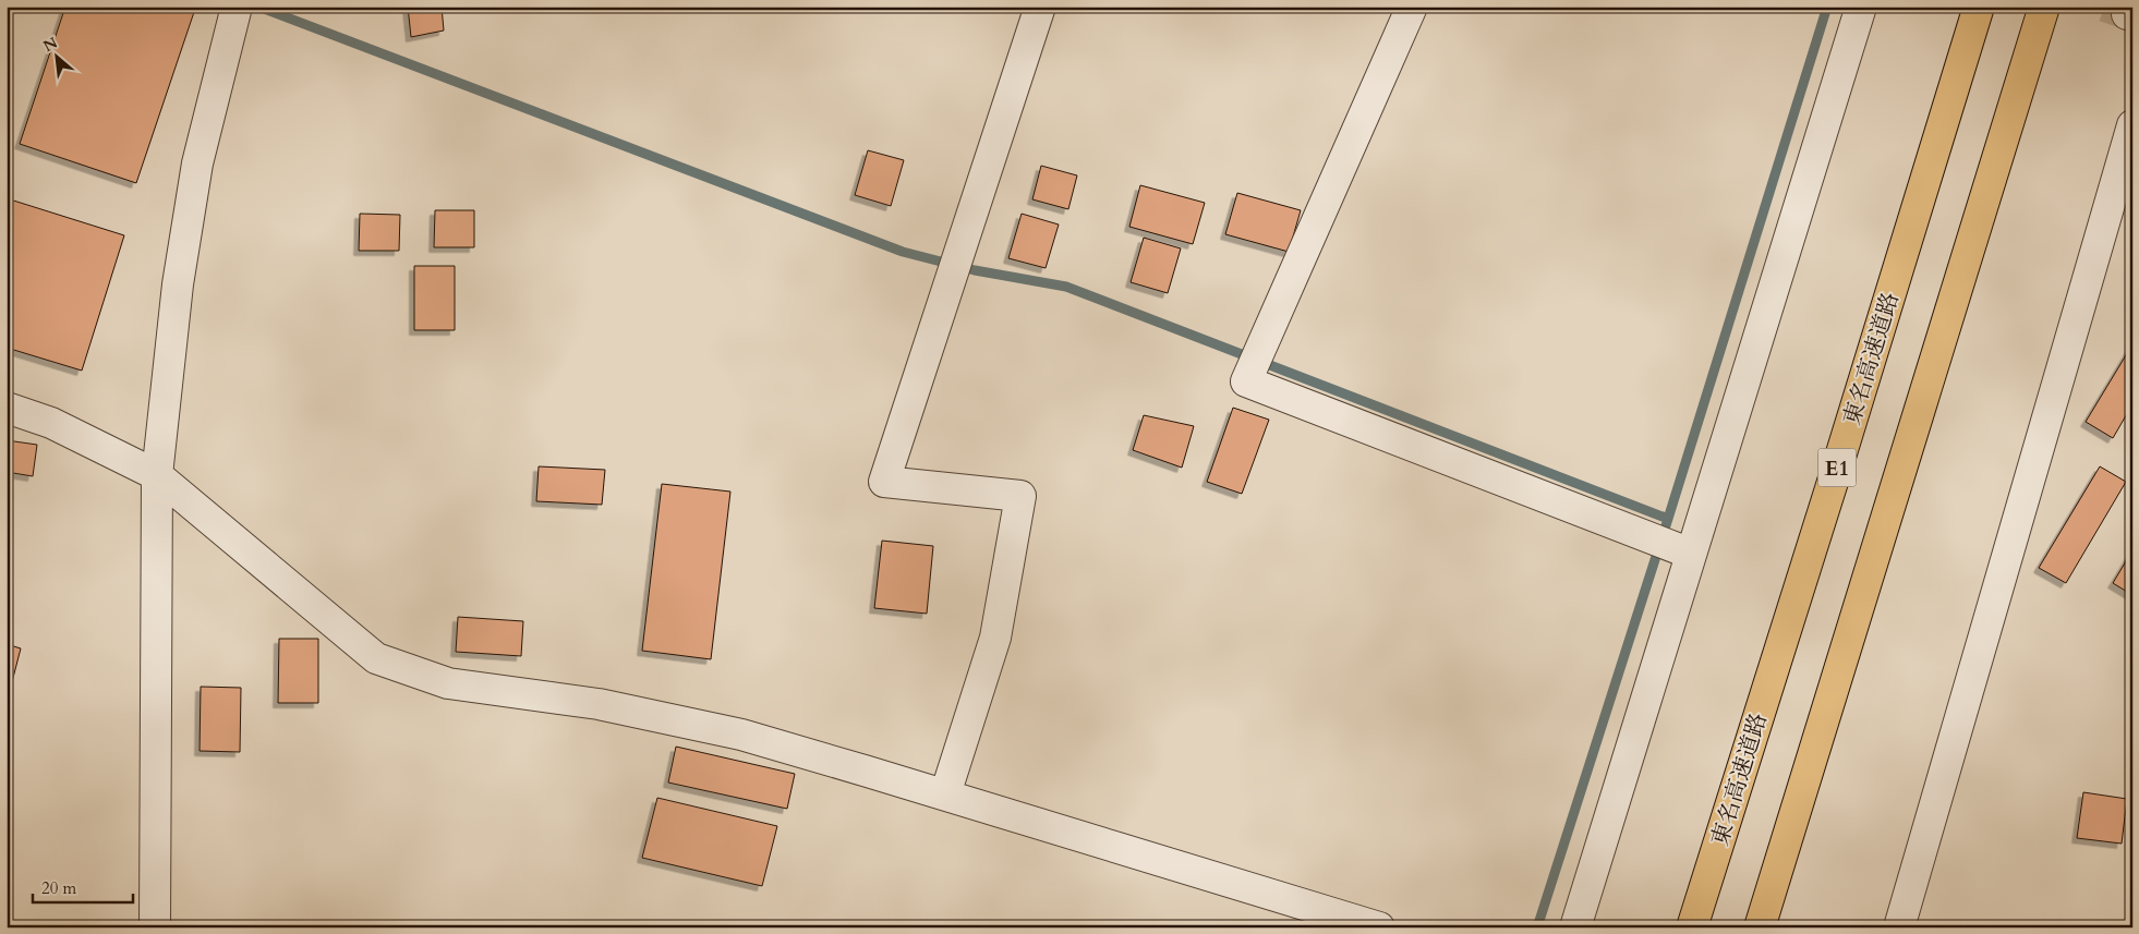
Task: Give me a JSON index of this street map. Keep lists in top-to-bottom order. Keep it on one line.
{"streets":{"highway":["東名高速道路","E1"]},"scale_bar":"20 m","north":"top left"}
